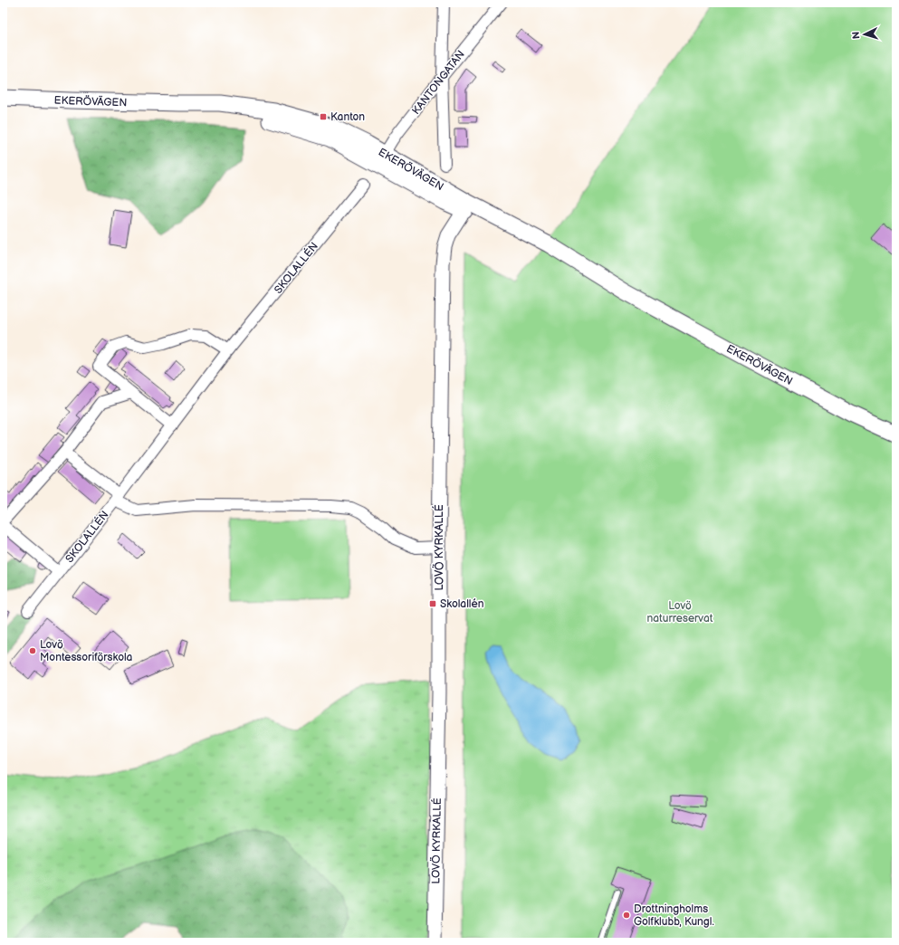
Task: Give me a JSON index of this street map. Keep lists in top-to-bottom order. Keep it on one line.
{"streets":{"main road":["EKERÖVÄGEN"],"street":["KANTONGATAN","SKOLALLÉN","LOVÖ KYRKALLÉ"]},"crossings":[["KANTONGATAN","EKERÖVÄGEN"],["EKERÖVÄGEN","LOVÖ KYRKALLÉ"],["SKOLALLÉN","LOVÖ KYRKALLÉ"]],"parks":["Lovö naturreservat"],"places":{"transit":["Kanton","Skolallén"],"other":["Lovö Montessoriförskola","Drottningholms Golfklubb, Kungl."]},"north":"left"}
